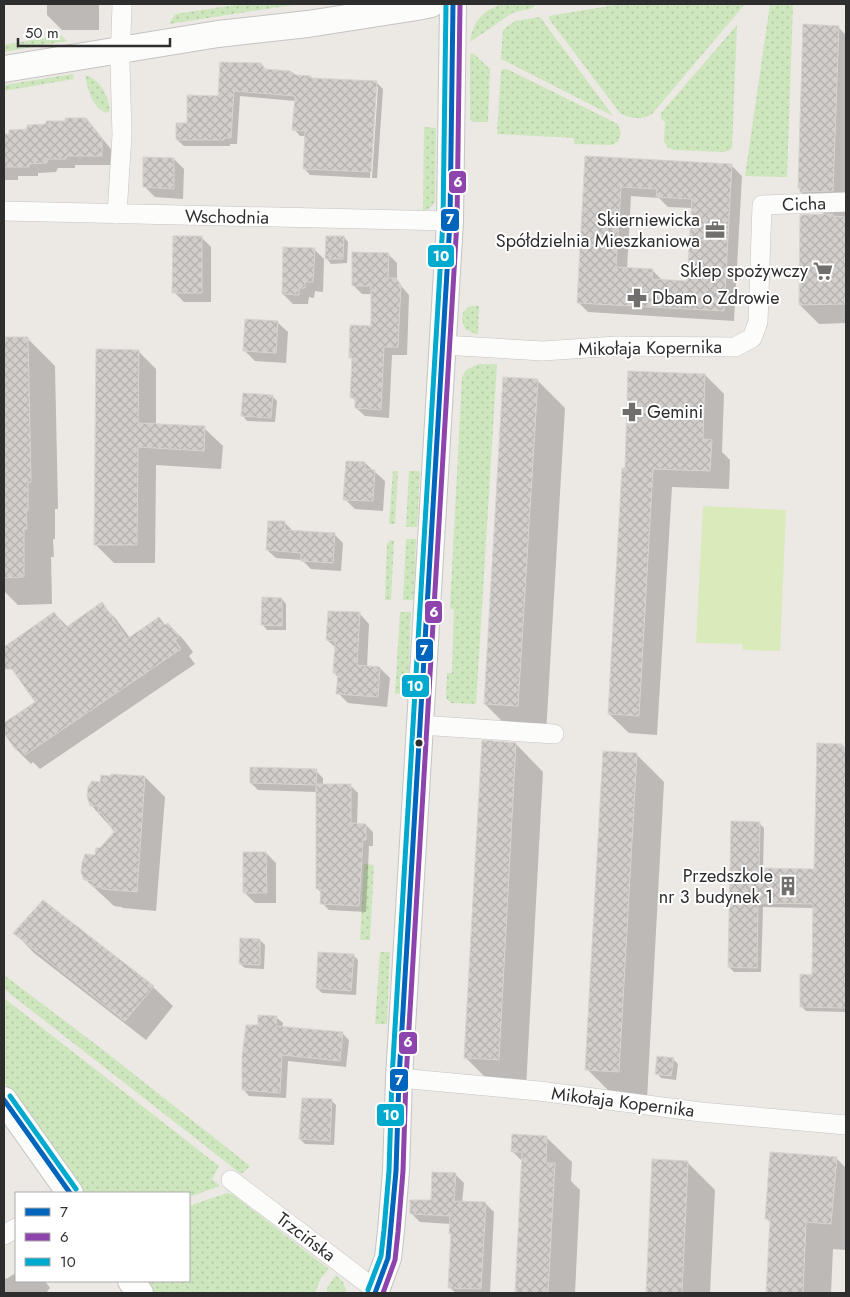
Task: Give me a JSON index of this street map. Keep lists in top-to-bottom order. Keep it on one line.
{"streets":{"street":["Cicha","Wschodnia","Mikołaja Kopernika","Trzcińska"]},"crossings":[["Cicha","Mikołaja Kopernika"]],"places":{"office":["Skierniewicka Spółdzielnia Mieszkaniowa"],"supermarket":["Sklep spożywczy"],"pharmacy":["Dbam o Zdrowie","Gemini"],"building":["Przedszkole nr 3 budynek 1"]},"lines":["transit line 7","transit line 6","transit line 10"],"legend":["7","6","10"],"scale_bar":"50 m"}
